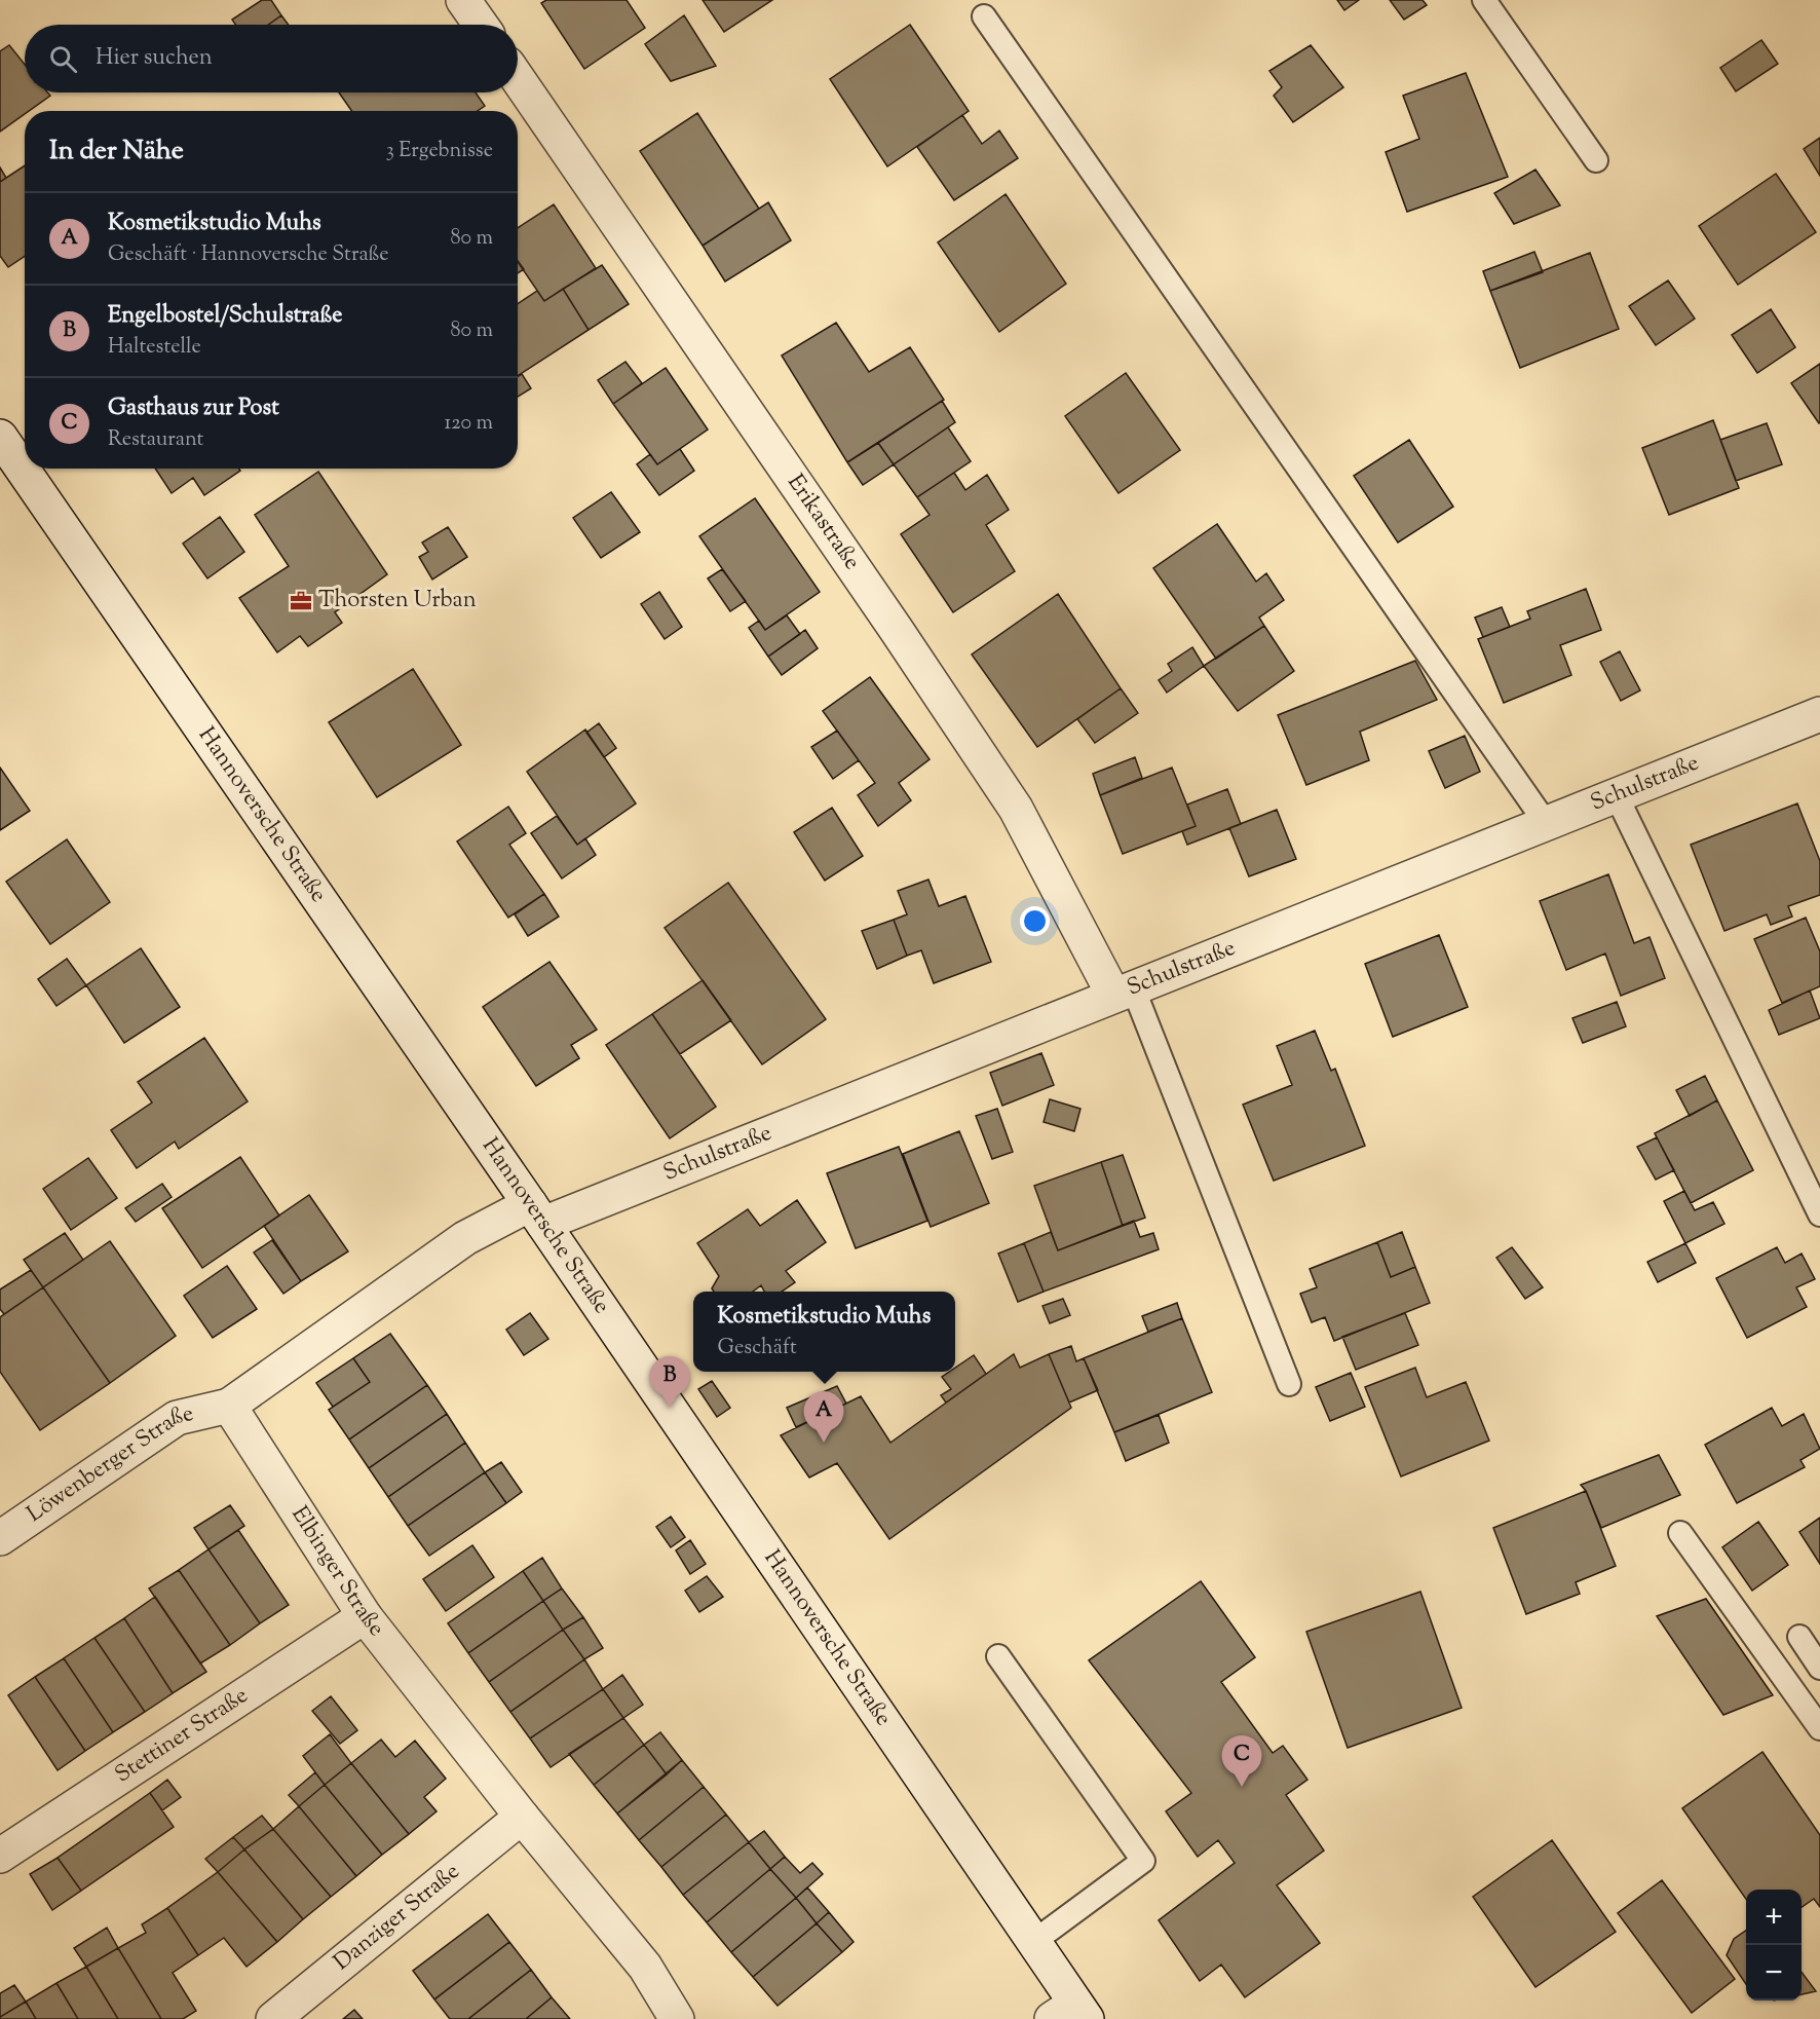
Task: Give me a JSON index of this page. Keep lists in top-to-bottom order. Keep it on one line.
{"streets":{"street":["Erikastraße","Schulstraße","Hannoversche Straße","Löwenberger Straße","Elbinger Straße","Stettiner Straße","Danziger Straße"]},"crossings":[["Erikastraße","Schulstraße"],["Schulstraße","Hannoversche Straße"],["Löwenberger Straße","Elbinger Straße"],["Elbinger Straße","Stettiner Straße"],["Elbinger Straße","Danziger Straße"]],"places":{"office":["Thorsten Urban"]},"page":{"search":"Hier suchen","heading":["In der Nähe","3 Ergebnisse"],"list":[{"mark":"A","name":"Kosmetikstudio Muhs","note":"Geschäft · Hannoversche Straße","value":"80 m"},{"mark":"B","name":"Engelbostel/Schulstraße","note":"Haltestelle","value":"80 m"},{"mark":"C","name":"Gasthaus zur Post","note":"Restaurant","value":"120 m"}],"popup":["Kosmetikstudio Muhs","Geschäft"],"pins":["B","A","C"],"map_buttons":["+","−"]}}
